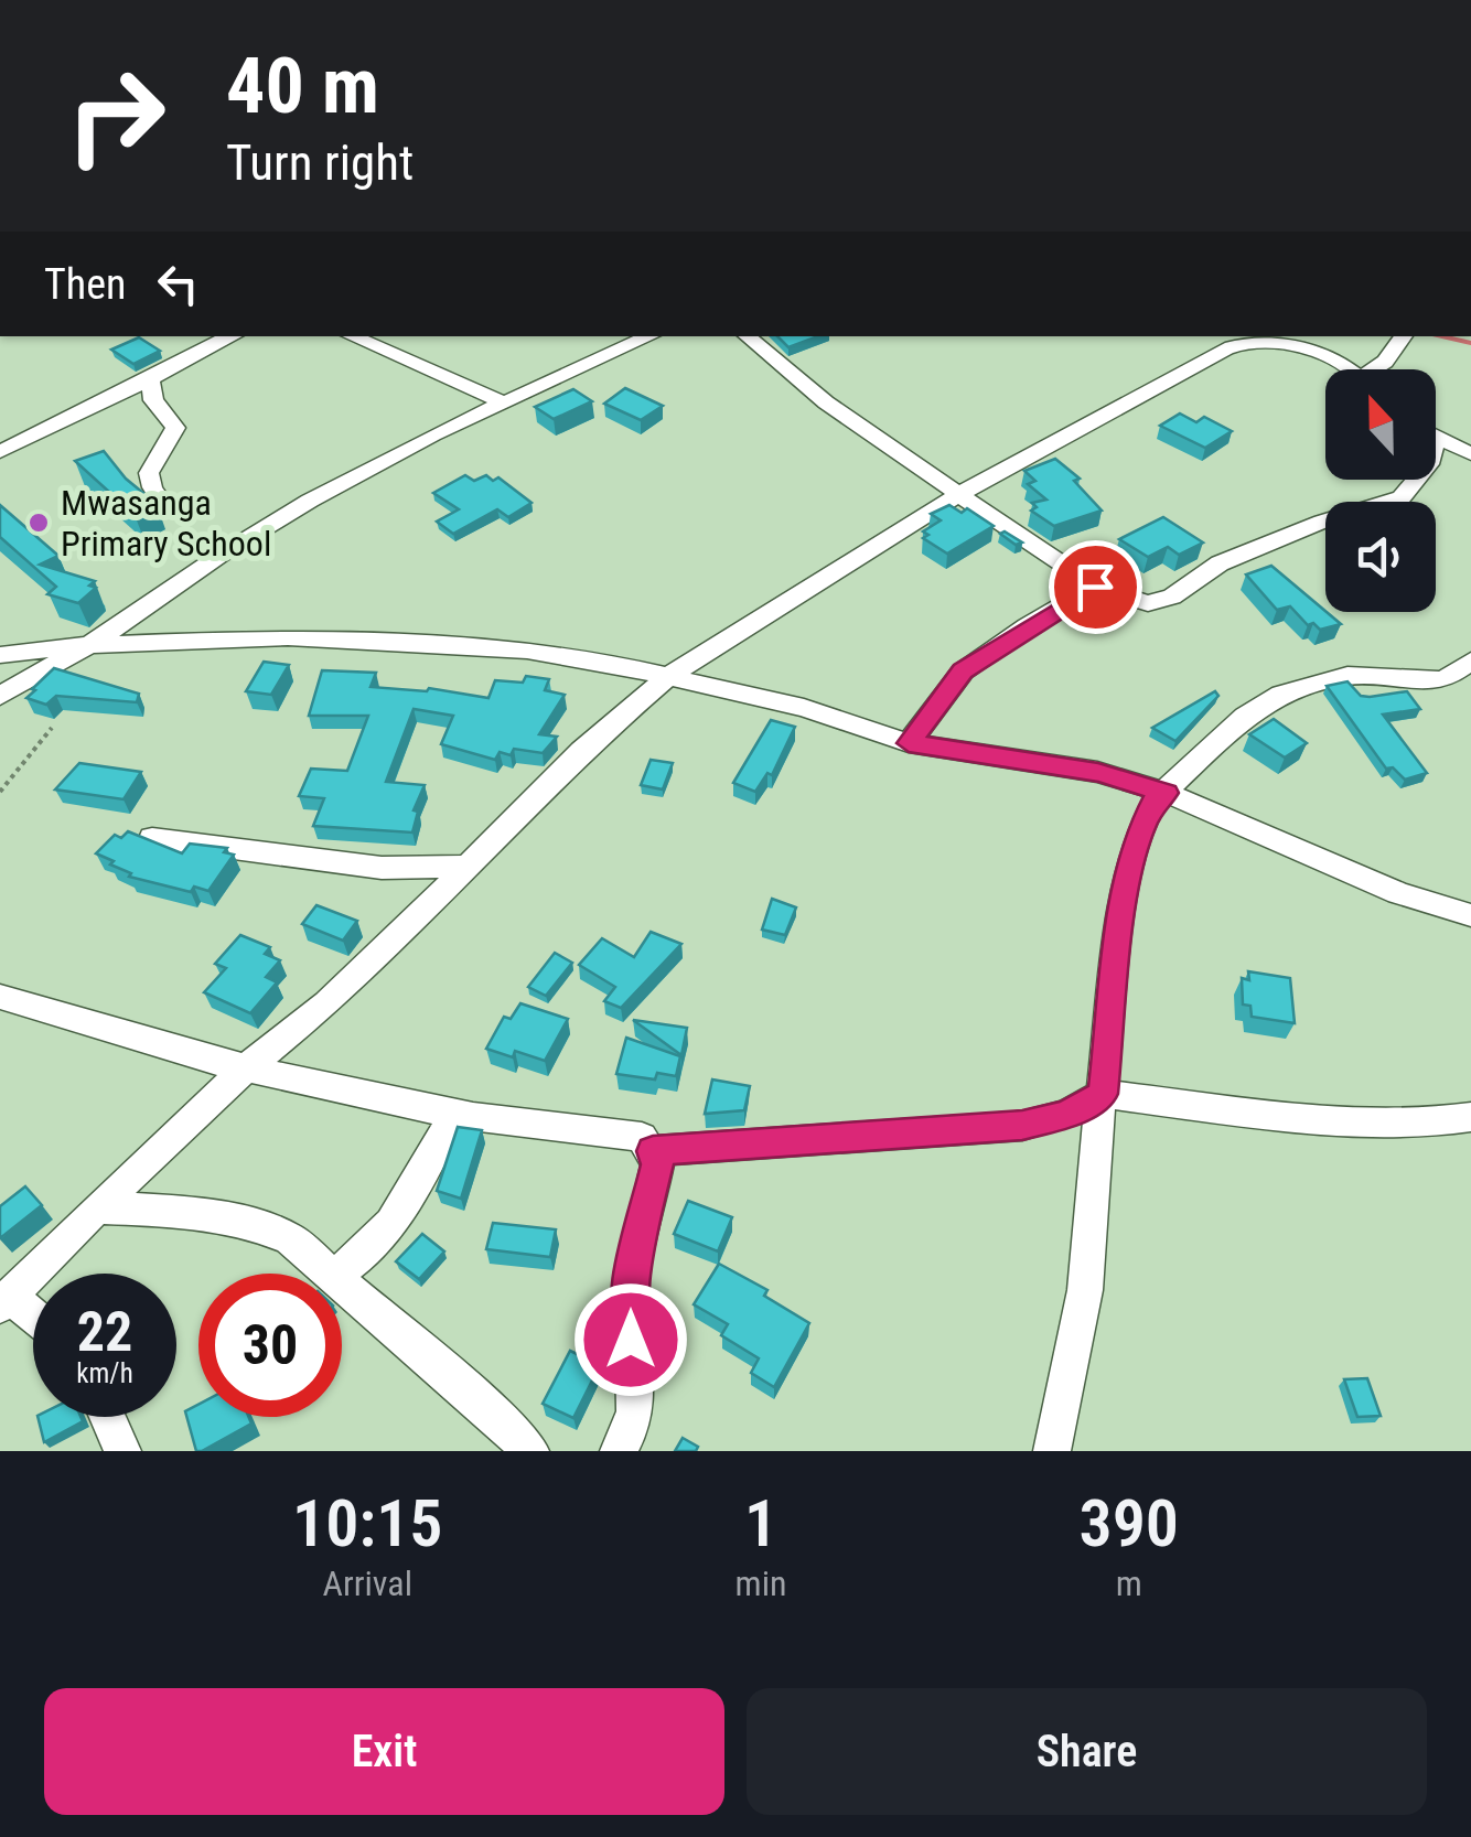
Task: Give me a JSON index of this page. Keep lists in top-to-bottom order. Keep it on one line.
{"places":["Mwasanga Primary School"],"north":"top","page":{"turn":["40 m","Turn right"],"then":"Then","speed":"22 km/h","limit":"30","eta":["10:15","Arrival","1","min","390","m"],"buttons":["Exit","Share"]}}
